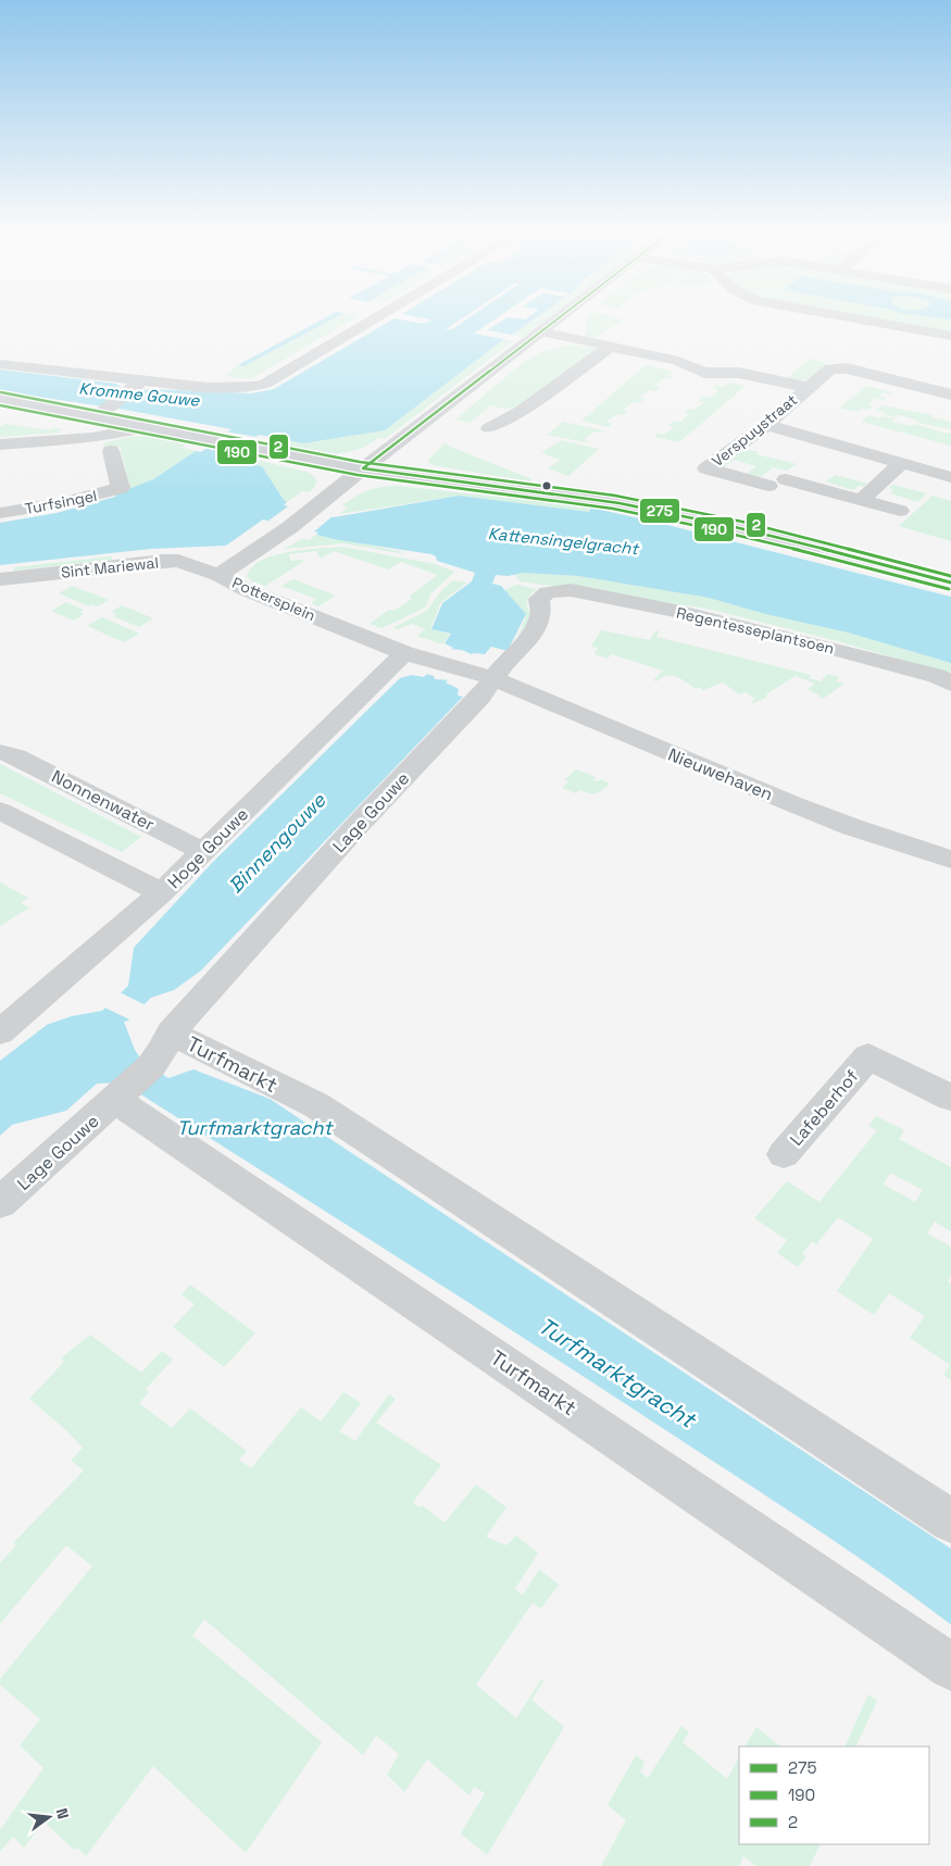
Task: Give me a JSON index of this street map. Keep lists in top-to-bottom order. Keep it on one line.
{"streets":{"street":["Verspuystraat","Turfsingel","Sint Mariewal","Pottersplein","Regentesseplantsoen","Nieuwehaven","Nonnenwater","Lage Gouwe","Hoge Gouwe","Turfmarkt","Lafeberhof"]},"crossings":[["Sint Mariewal","Pottersplein"],["Pottersplein","Nieuwehaven"],["Pottersplein","Hoge Gouwe"],["Regentesseplantsoen","Lage Gouwe"],["Nieuwehaven","Lage Gouwe"],["Nonnenwater","Hoge Gouwe"],["Lage Gouwe","Turfmarkt"]],"water":["Kromme Gouwe","Kattensingelgracht","Binnengouwe","Turfmarktgracht"],"lines":["transit line 275","transit line 2","transit line 190"],"legend":["275","190","2"],"north":"right"}
